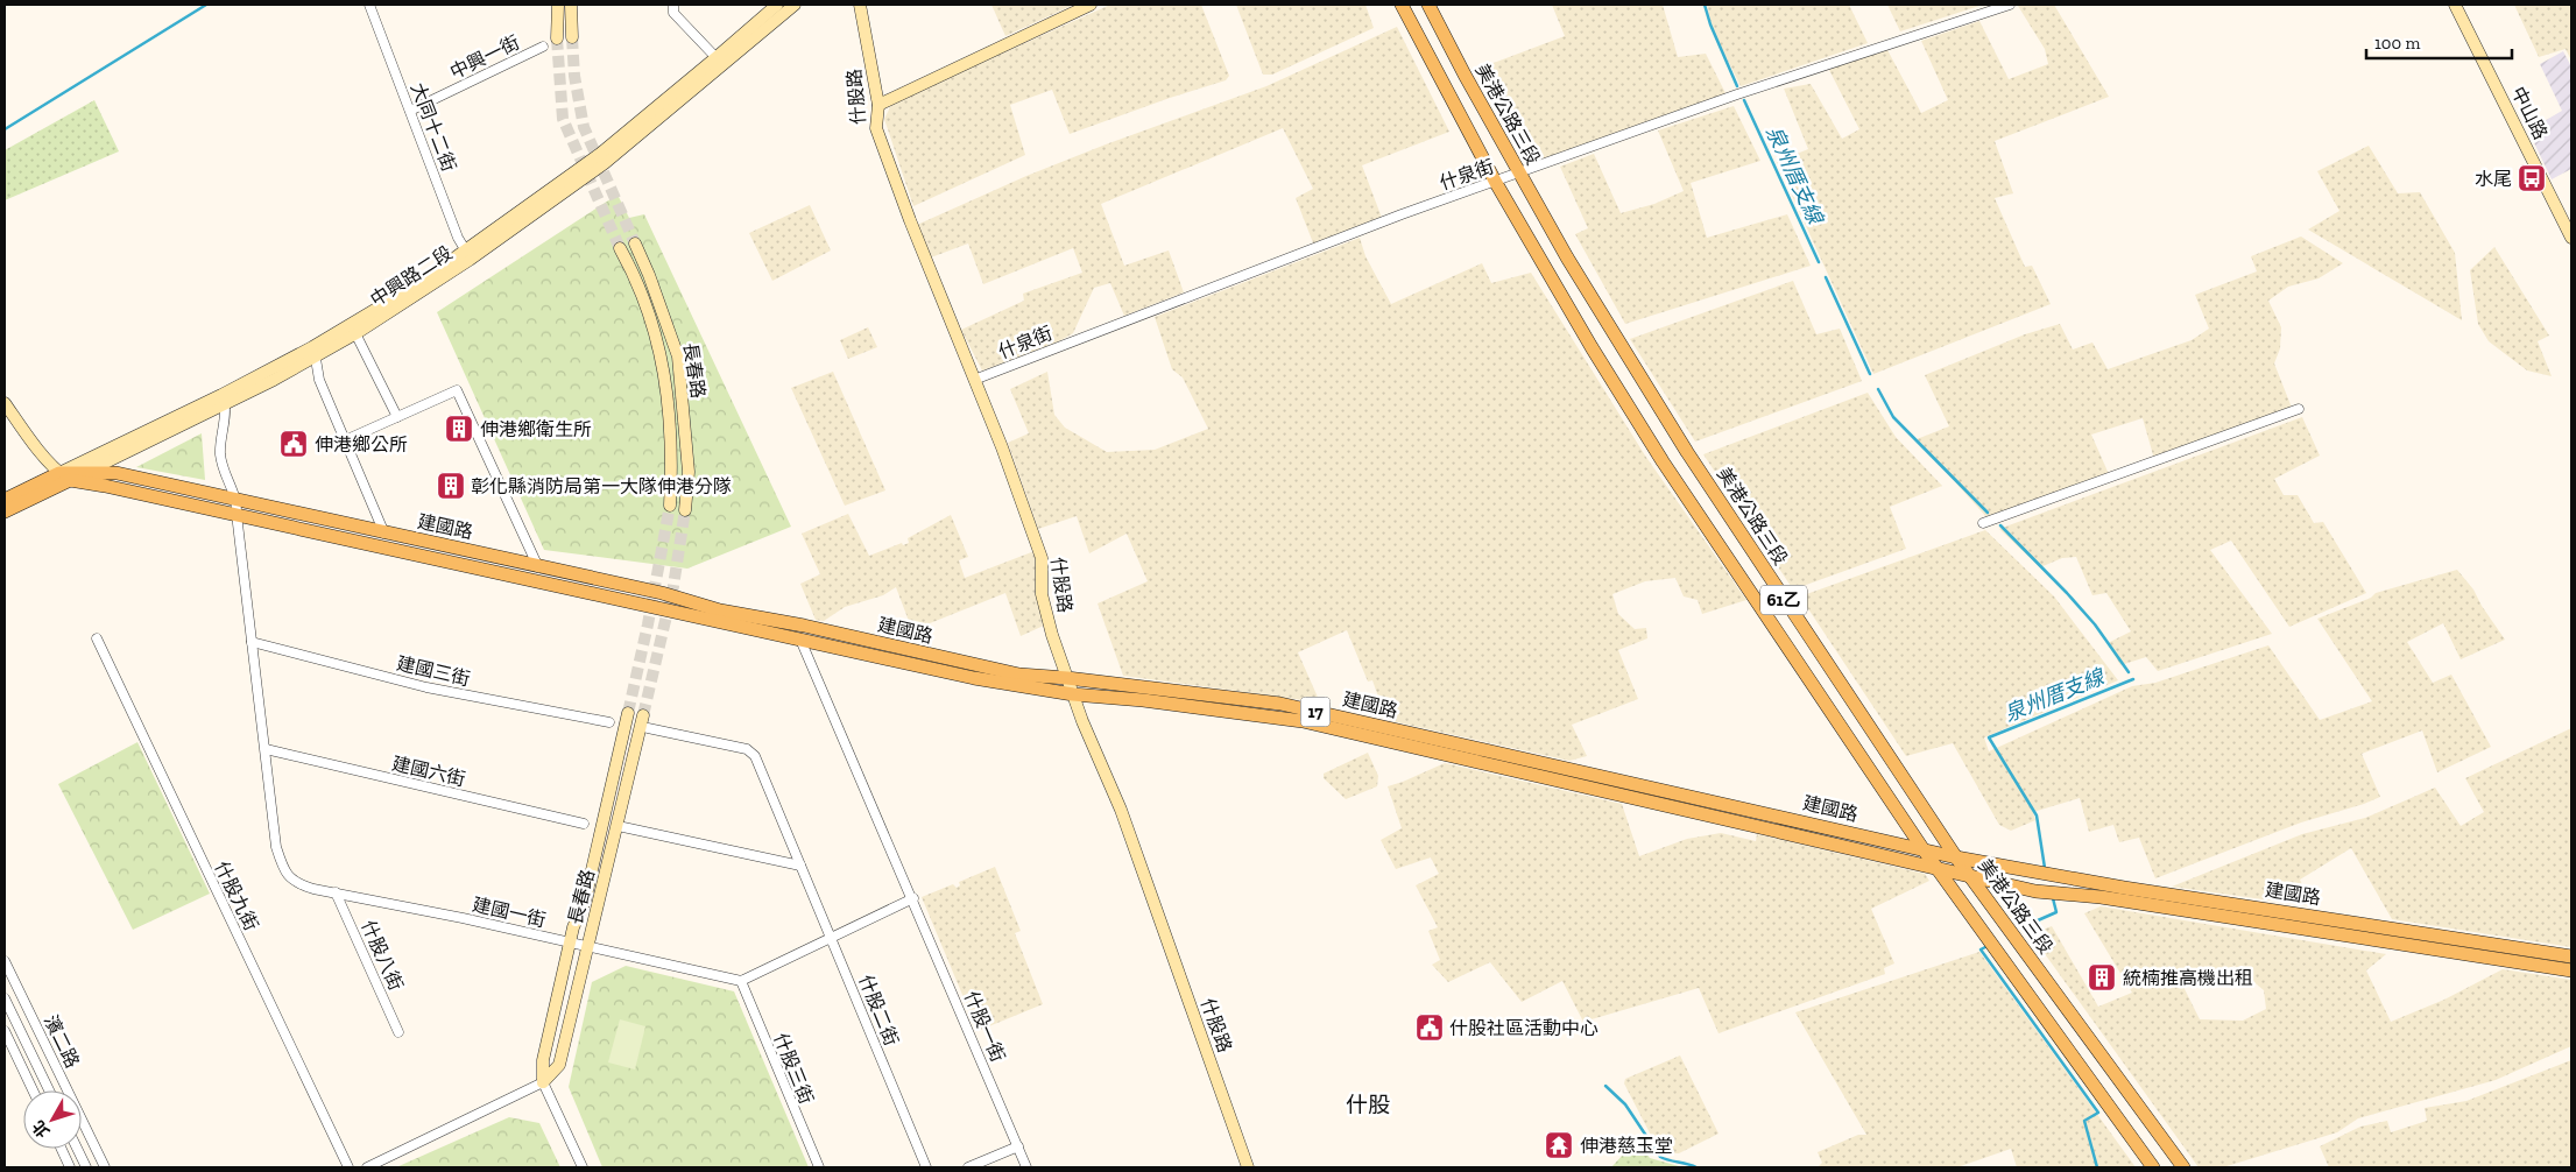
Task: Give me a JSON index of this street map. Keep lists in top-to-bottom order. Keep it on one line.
{"streets":{"main road":["美港公路三段","中興路二段","建國路","61乙","17"],"street":["中興一街","什股路","中山路","大同十二街","什泉街","長春路","建國三街","建國六街","什股九街","建國一街","什股八街","什股二街","什股一街","濱二路","什股三街"]},"crossings":[["中興一街","大同十二街"],["什股路","什泉街"],["什股路","建國路"],["美港公路三段","什泉街"],["美港公路三段","建國路"],["大同十二街","中興路二段"],["什泉街","61乙"],["中興路二段","建國路"],["中興路二段","建國一街"],["長春路","建國一街"],["建國路","61乙"],["建國路","建國一街"],["建國三街","建國一街"],["建國六街","建國一街"],["建國一街","什股八街"],["建國一街","什股三街"]],"districts":["什股"],"water":["泉州厝支線"],"places":{"bus stop":["水尾"],"building":["伸港鄉衛生所","彰化縣消防局第一大隊伸港分隊","統楠推高機出租"],"public building":["伸港鄉公所","什股社區活動中心"],"temple":["伸港慈玉堂"]},"scale_bar":"100 m","north":"bottom left"}
